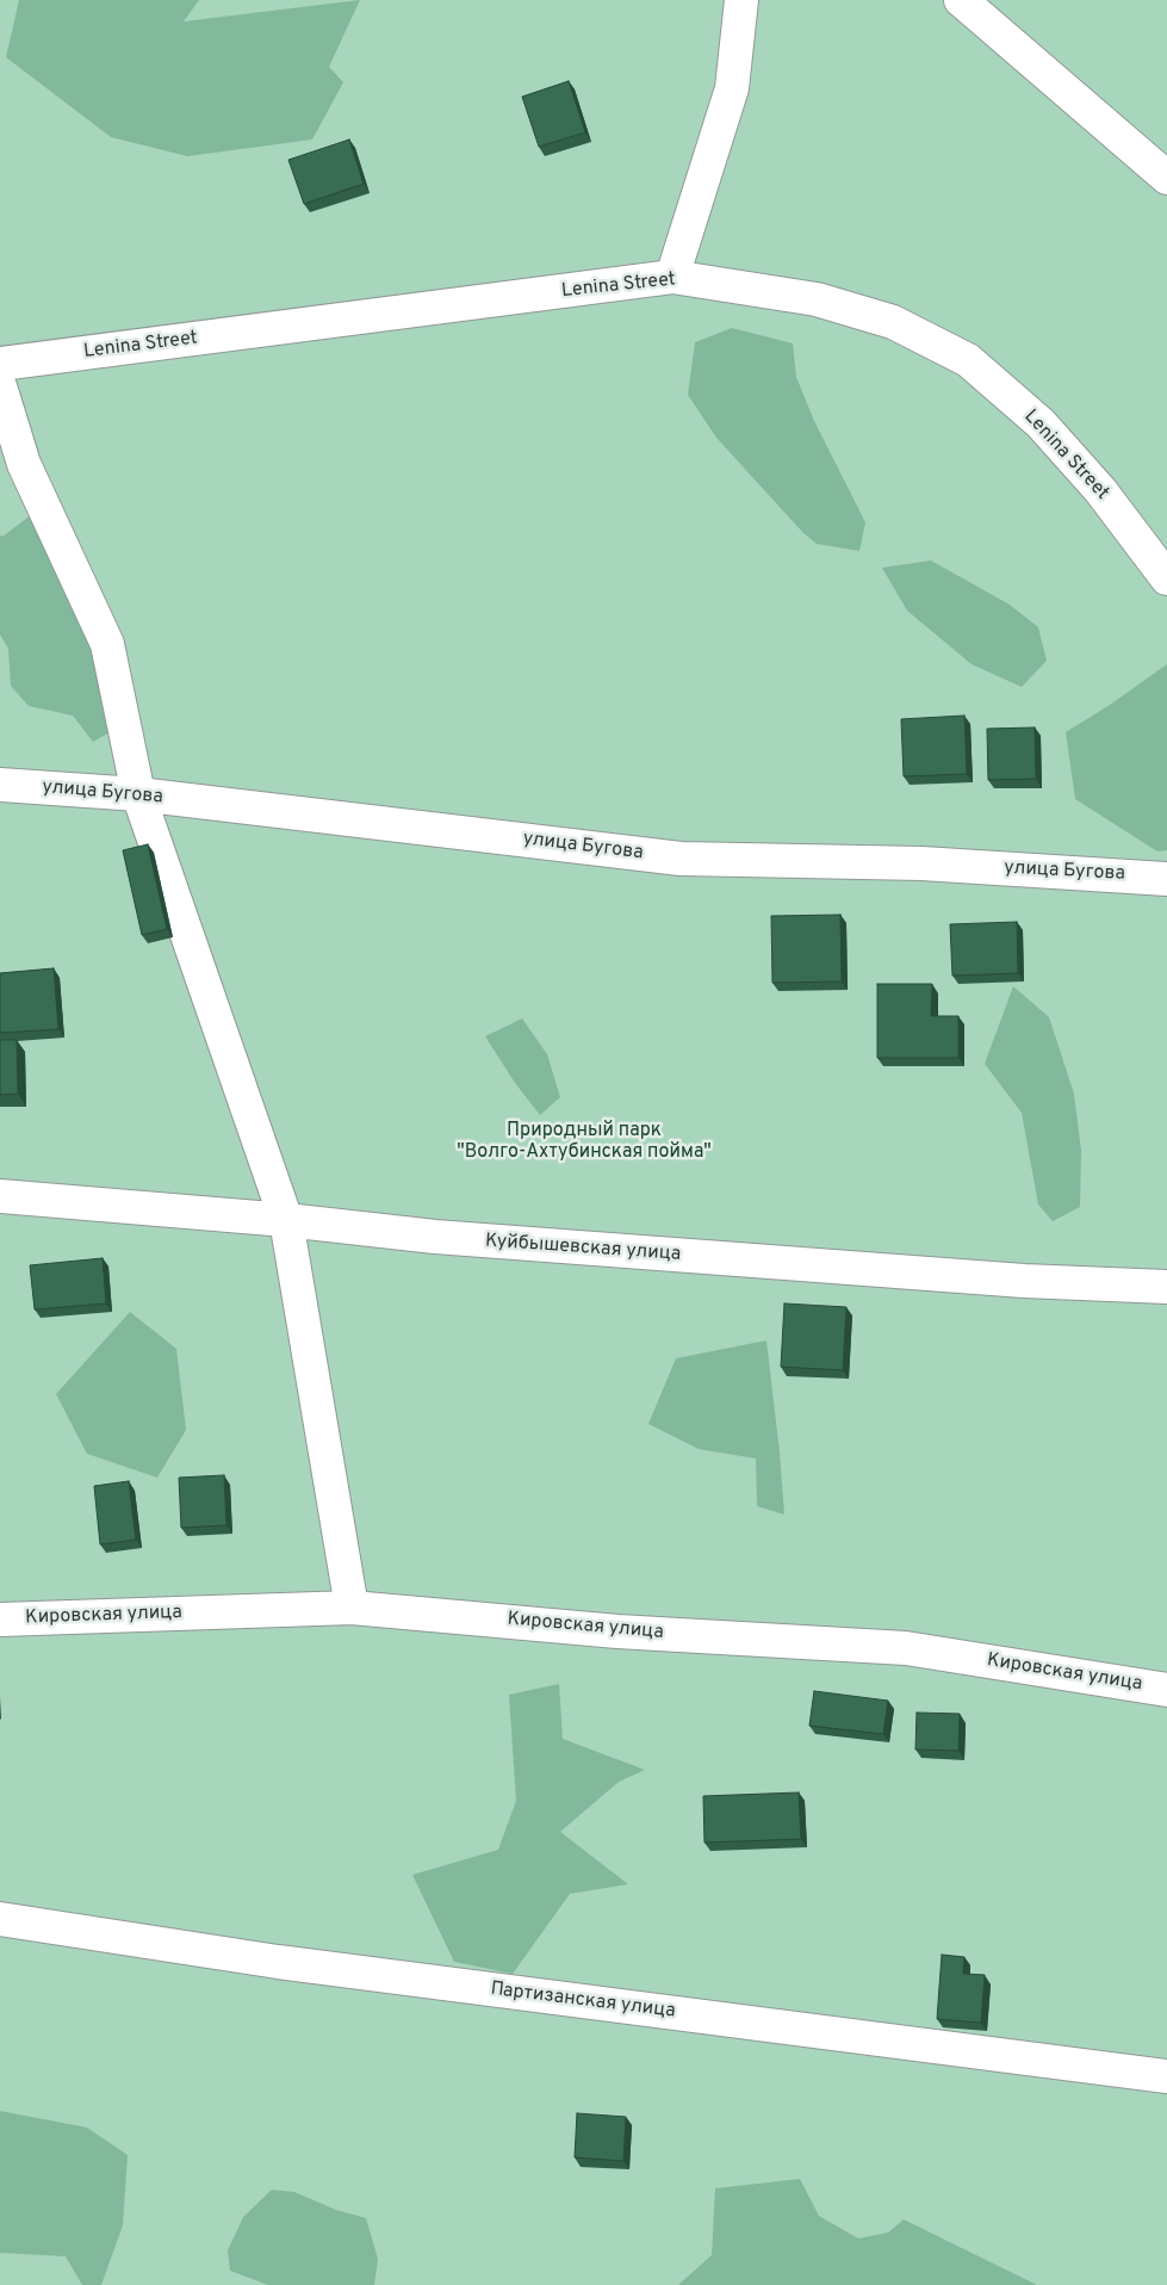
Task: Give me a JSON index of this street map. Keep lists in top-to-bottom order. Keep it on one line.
{"streets":{"street":["Lenina Street","улица Бугова","Куйбышевская улица","Кировская улица","Партизанская улица"]},"parks":["Природный парк \"Волго-Ахтубинская пойма\""]}
